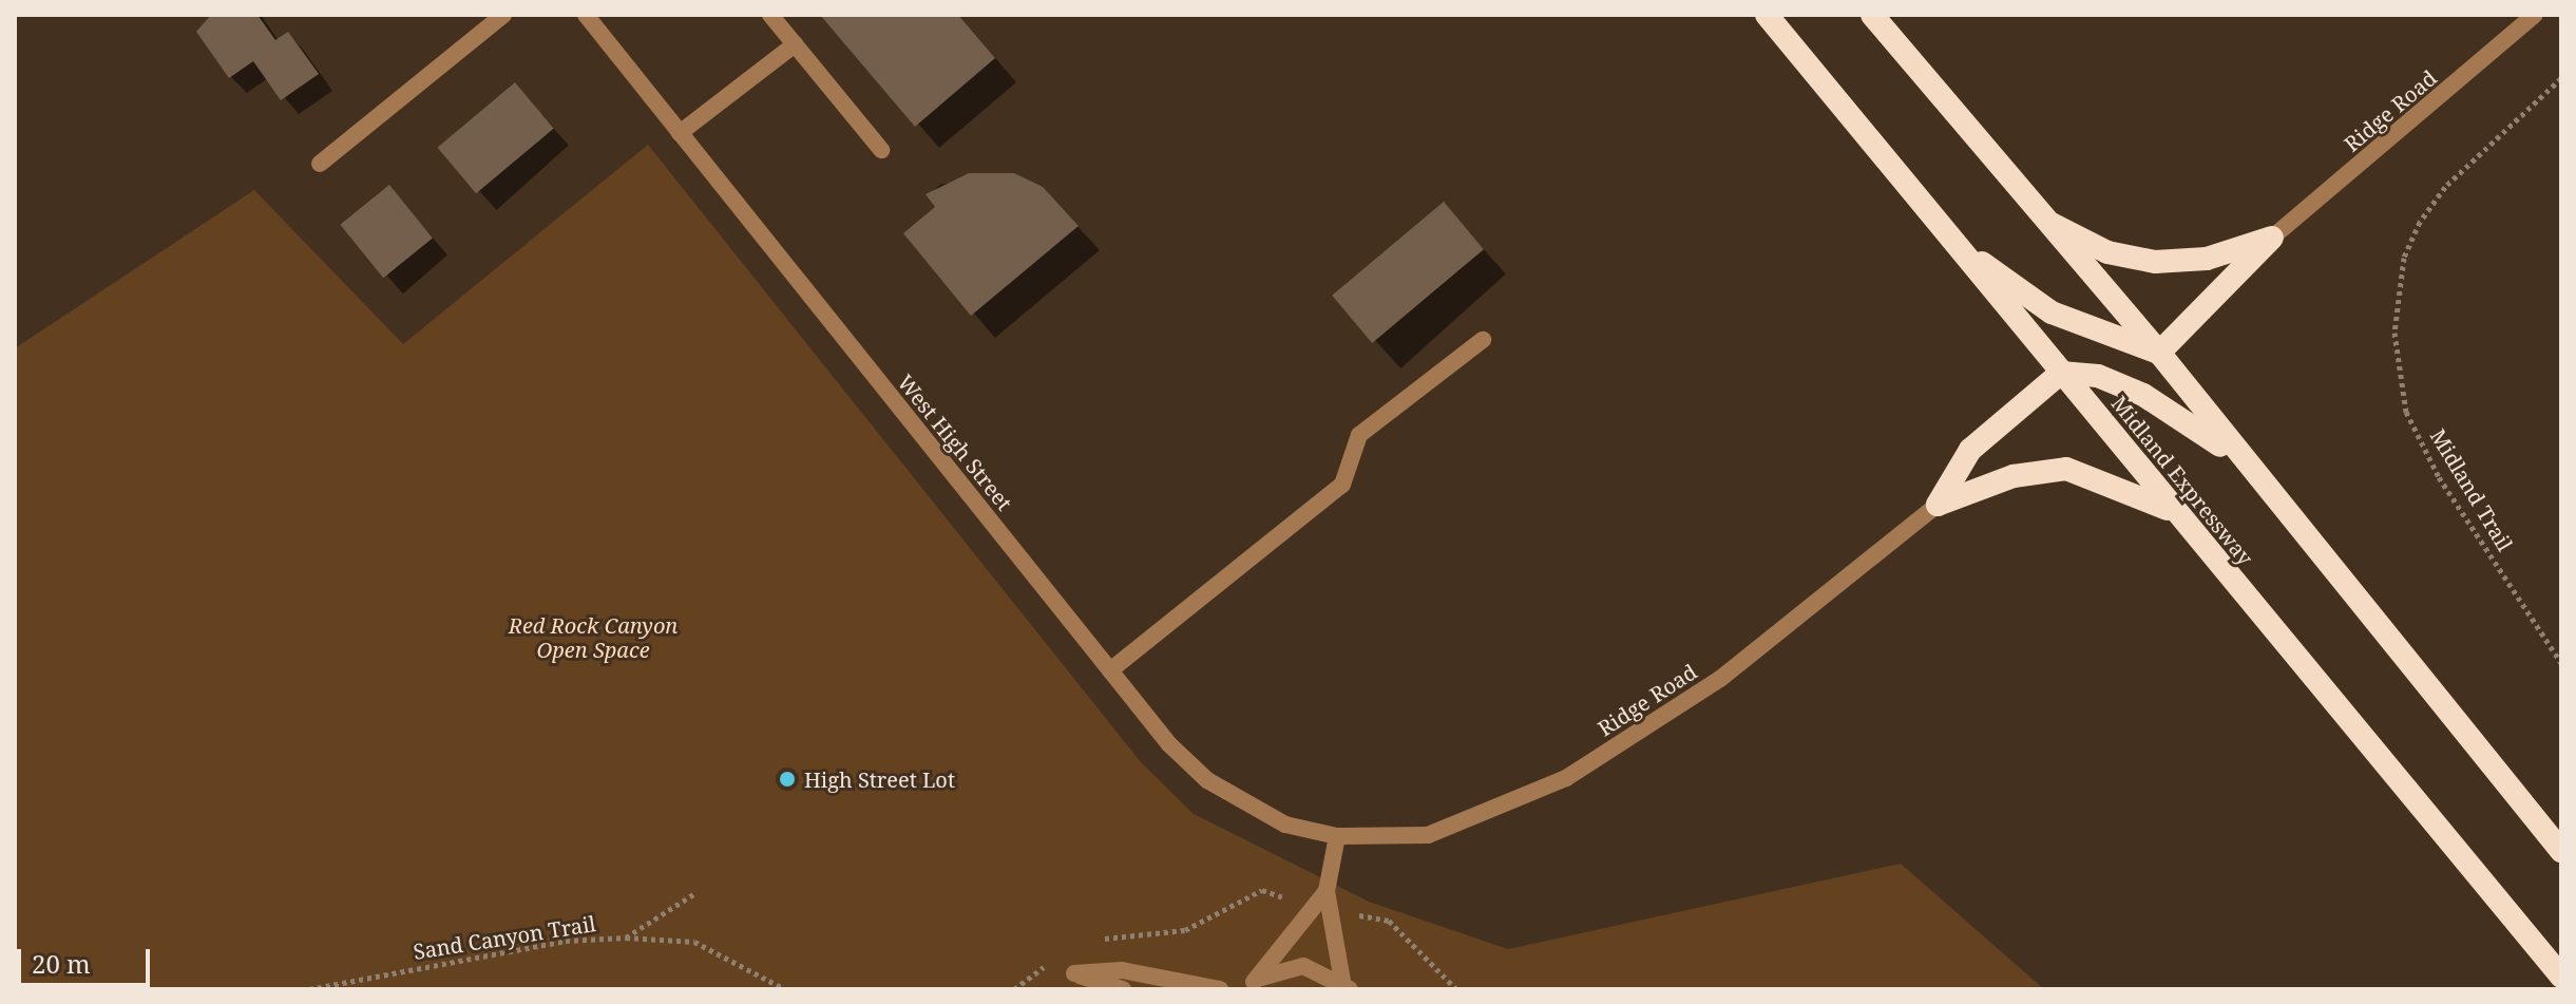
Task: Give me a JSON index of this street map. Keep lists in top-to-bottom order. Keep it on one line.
{"streets":{"highway":["Midland Expressway"],"street":["Ridge Road","West High Street"],"path":["Midland Trail","Sand Canyon Trail"]},"crossings":[["Ridge Road","West High Street"]],"parks":["Red Rock Canyon Open Space"],"places":["High Street Lot"],"scale_bar":"20 m"}
